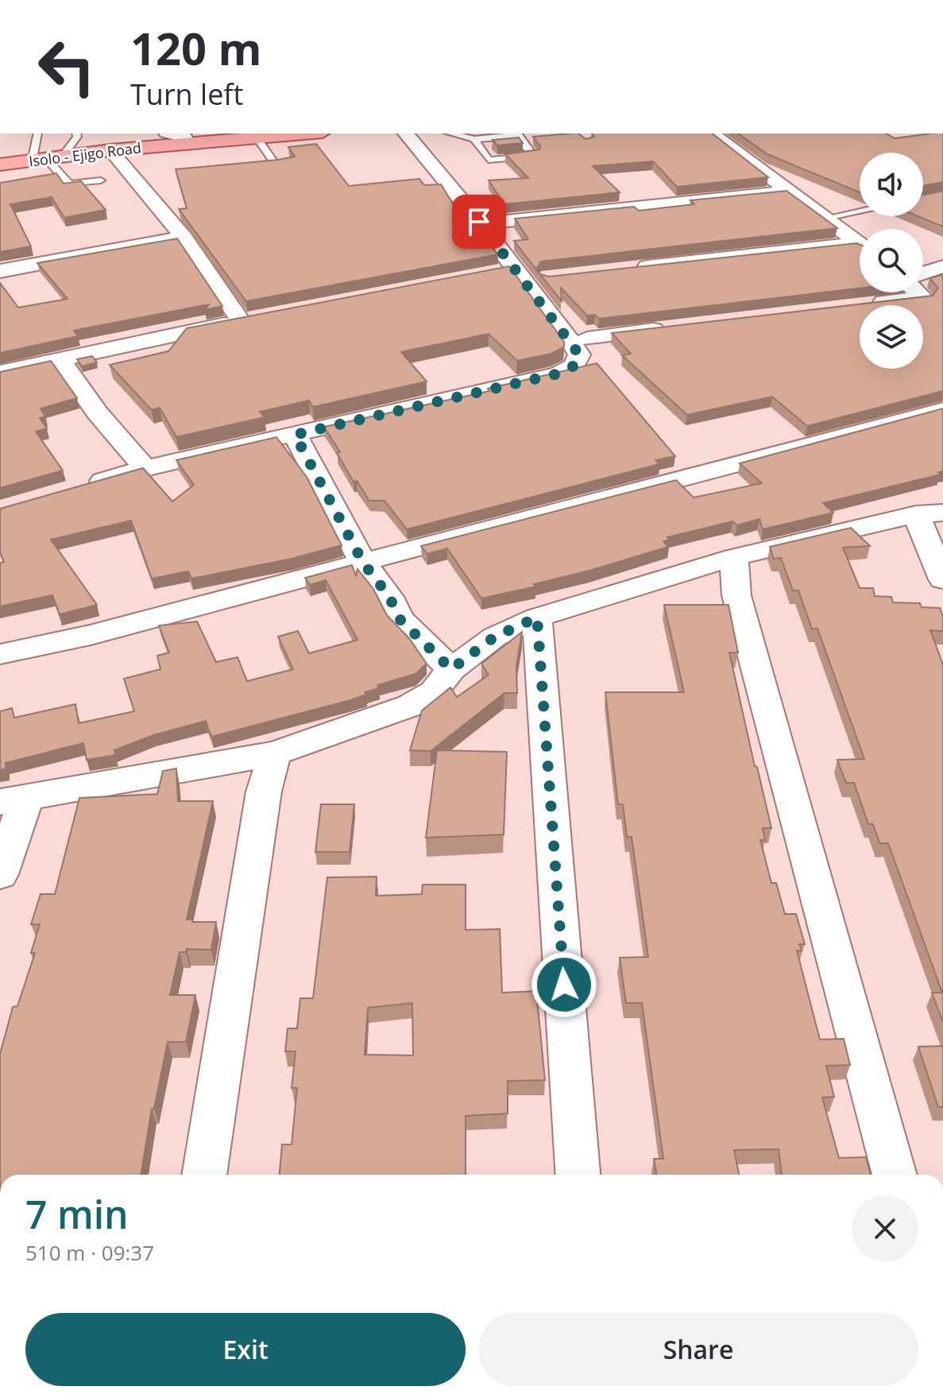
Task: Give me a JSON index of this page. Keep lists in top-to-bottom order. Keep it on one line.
{"streets":{"main road":["Isolo - Ejigo Road"]},"page":{"turn":["120 m","Turn left"],"heading":["7 min","510 m · 09:37"],"buttons":["Exit","Share"]}}
